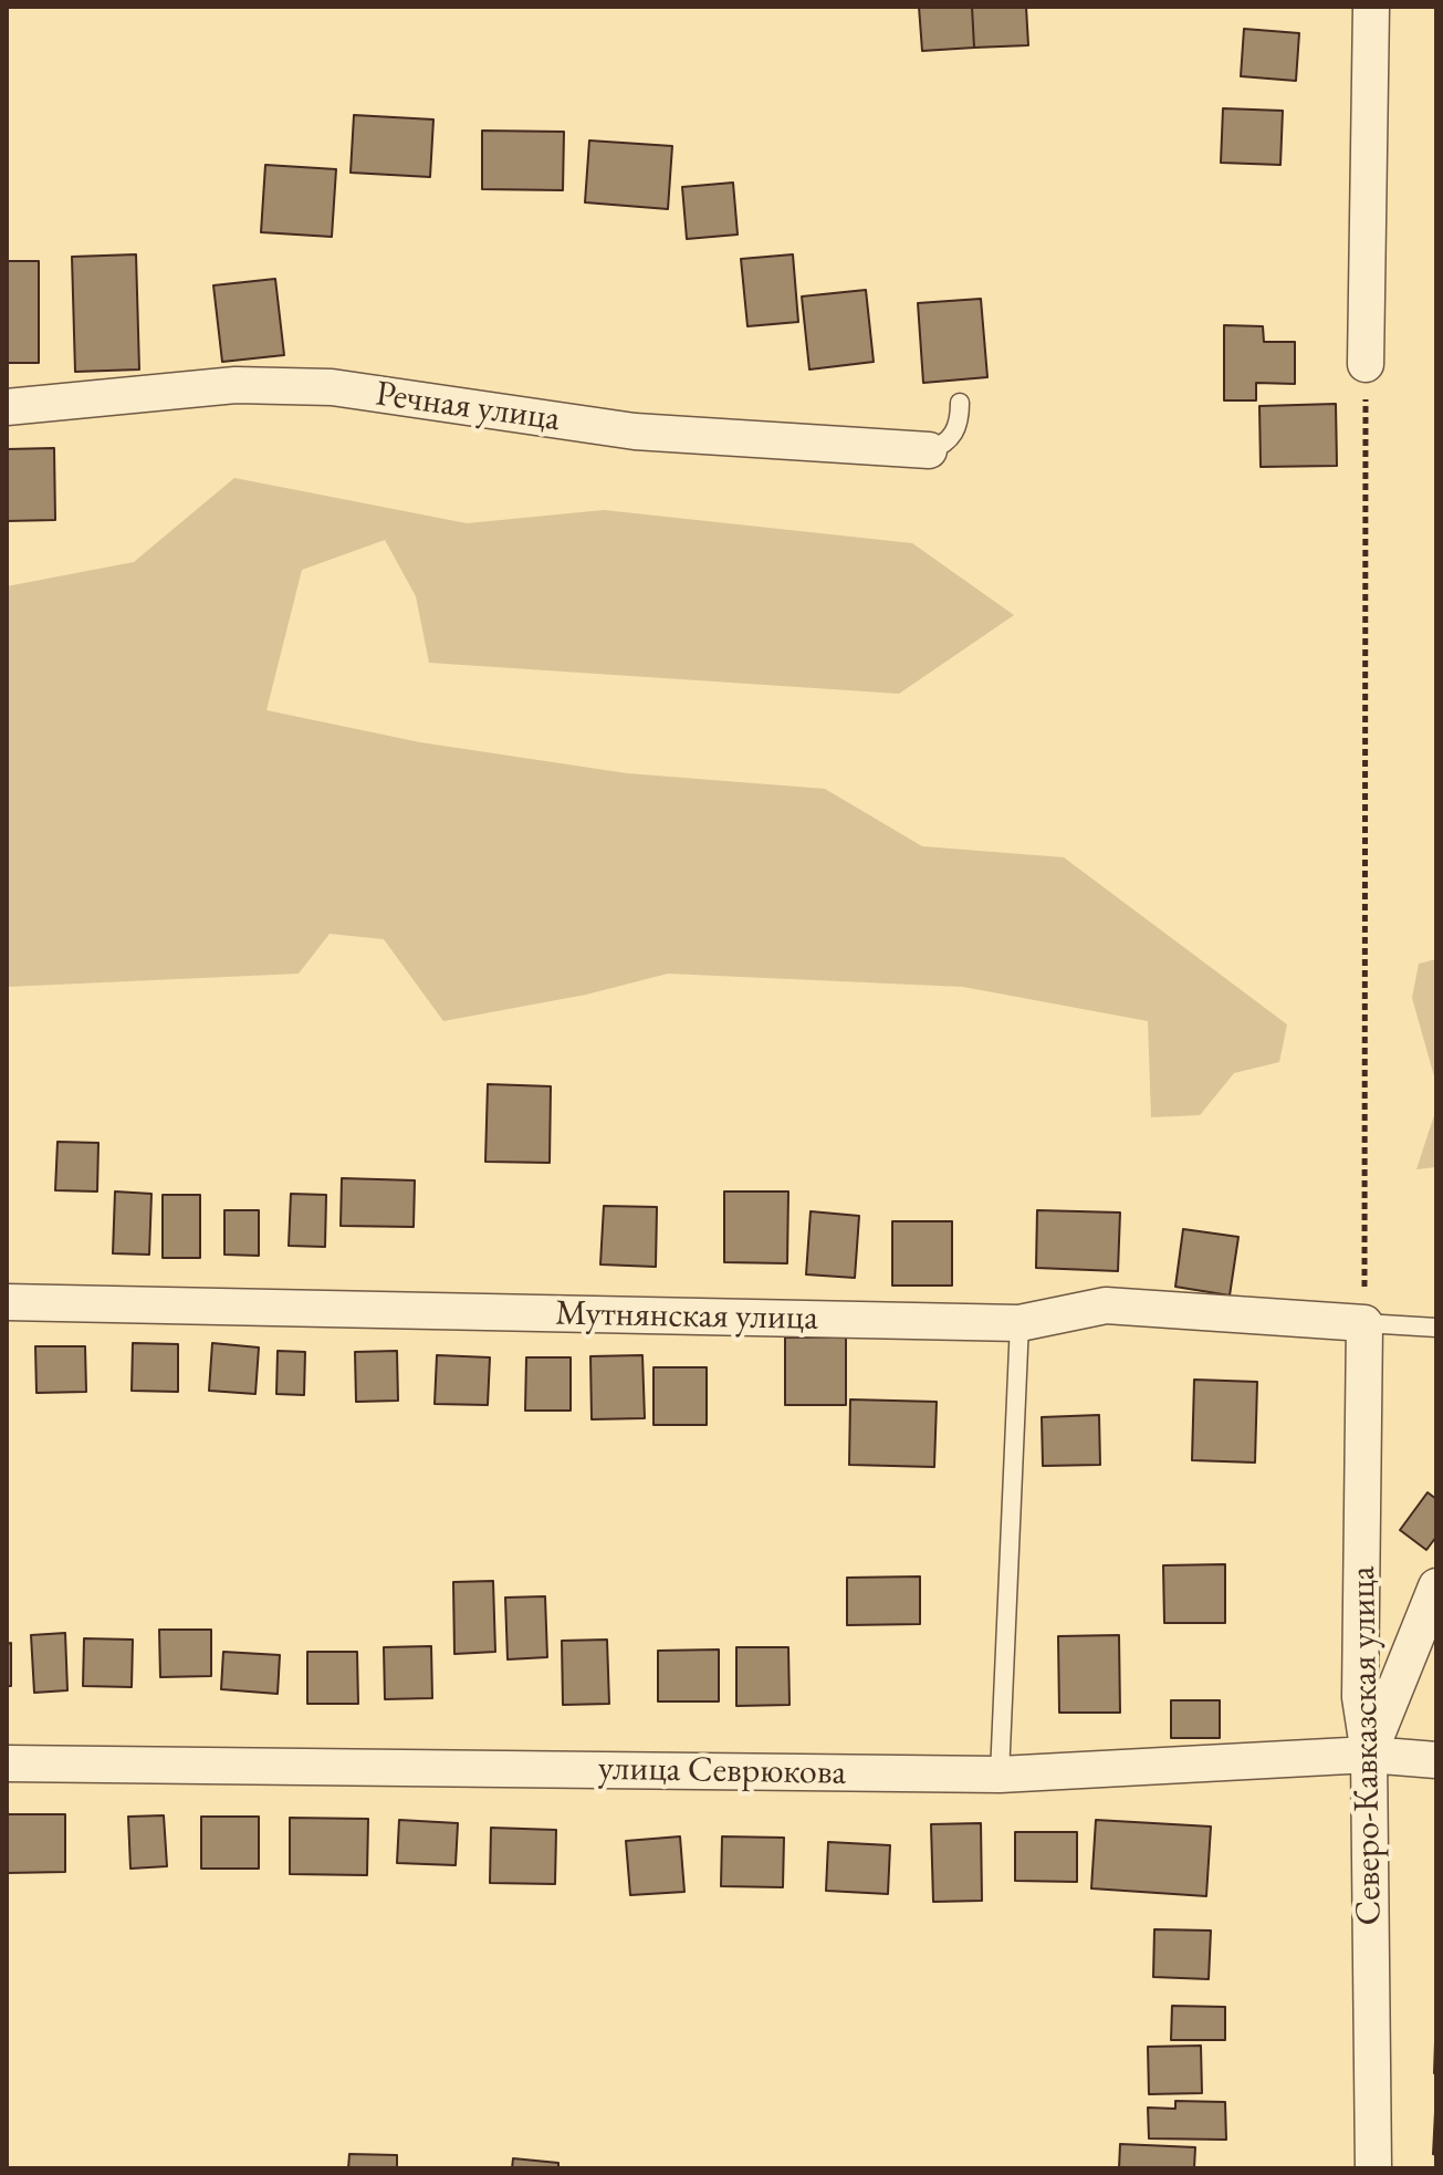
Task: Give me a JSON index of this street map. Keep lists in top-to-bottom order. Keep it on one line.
{"streets":{"street":["Речная улица","Мутнянская улица","Северо-Кавказская улица","улица Севрюкова"]},"crossings":[["Мутнянская улица","Северо-Кавказская улица"],["Северо-Кавказская улица","улица Севрюкова"]]}
